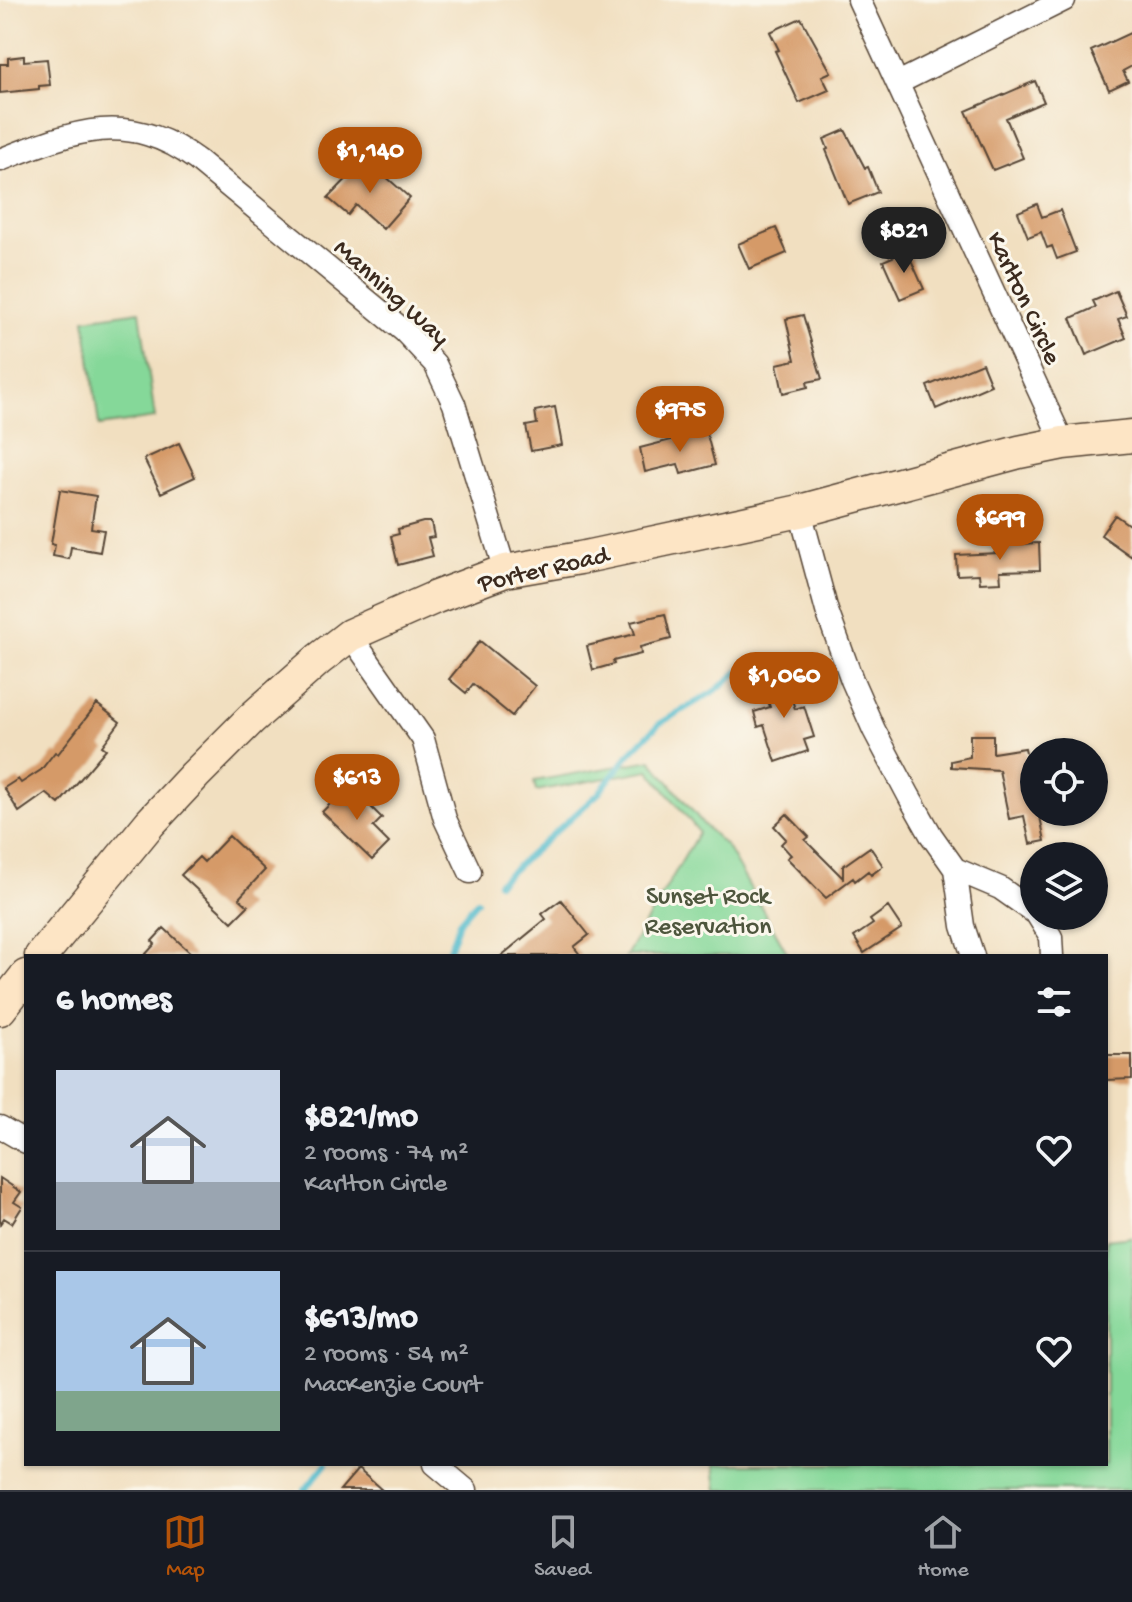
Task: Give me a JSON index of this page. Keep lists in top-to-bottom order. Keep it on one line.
{"streets":{"street":["Manning Way","Karlton Circle","Porter Road"]},"crossings":[["Manning Way","Porter Road"],["Karlton Circle","Porter Road"]],"parks":["Sunset Rock Reservation"],"page":{"price":["$1,140","$821","$975","$699","$1,060","$613"],"heading":"6 homes","list":[{"name":"$821/mo","note":"2 rooms · 74 m² · Karlton Circle"},{"name":"$613/mo","note":"2 rooms · 54 m² · MacKenzie Court"}],"tabs":["Map","Saved","Home"]}}
